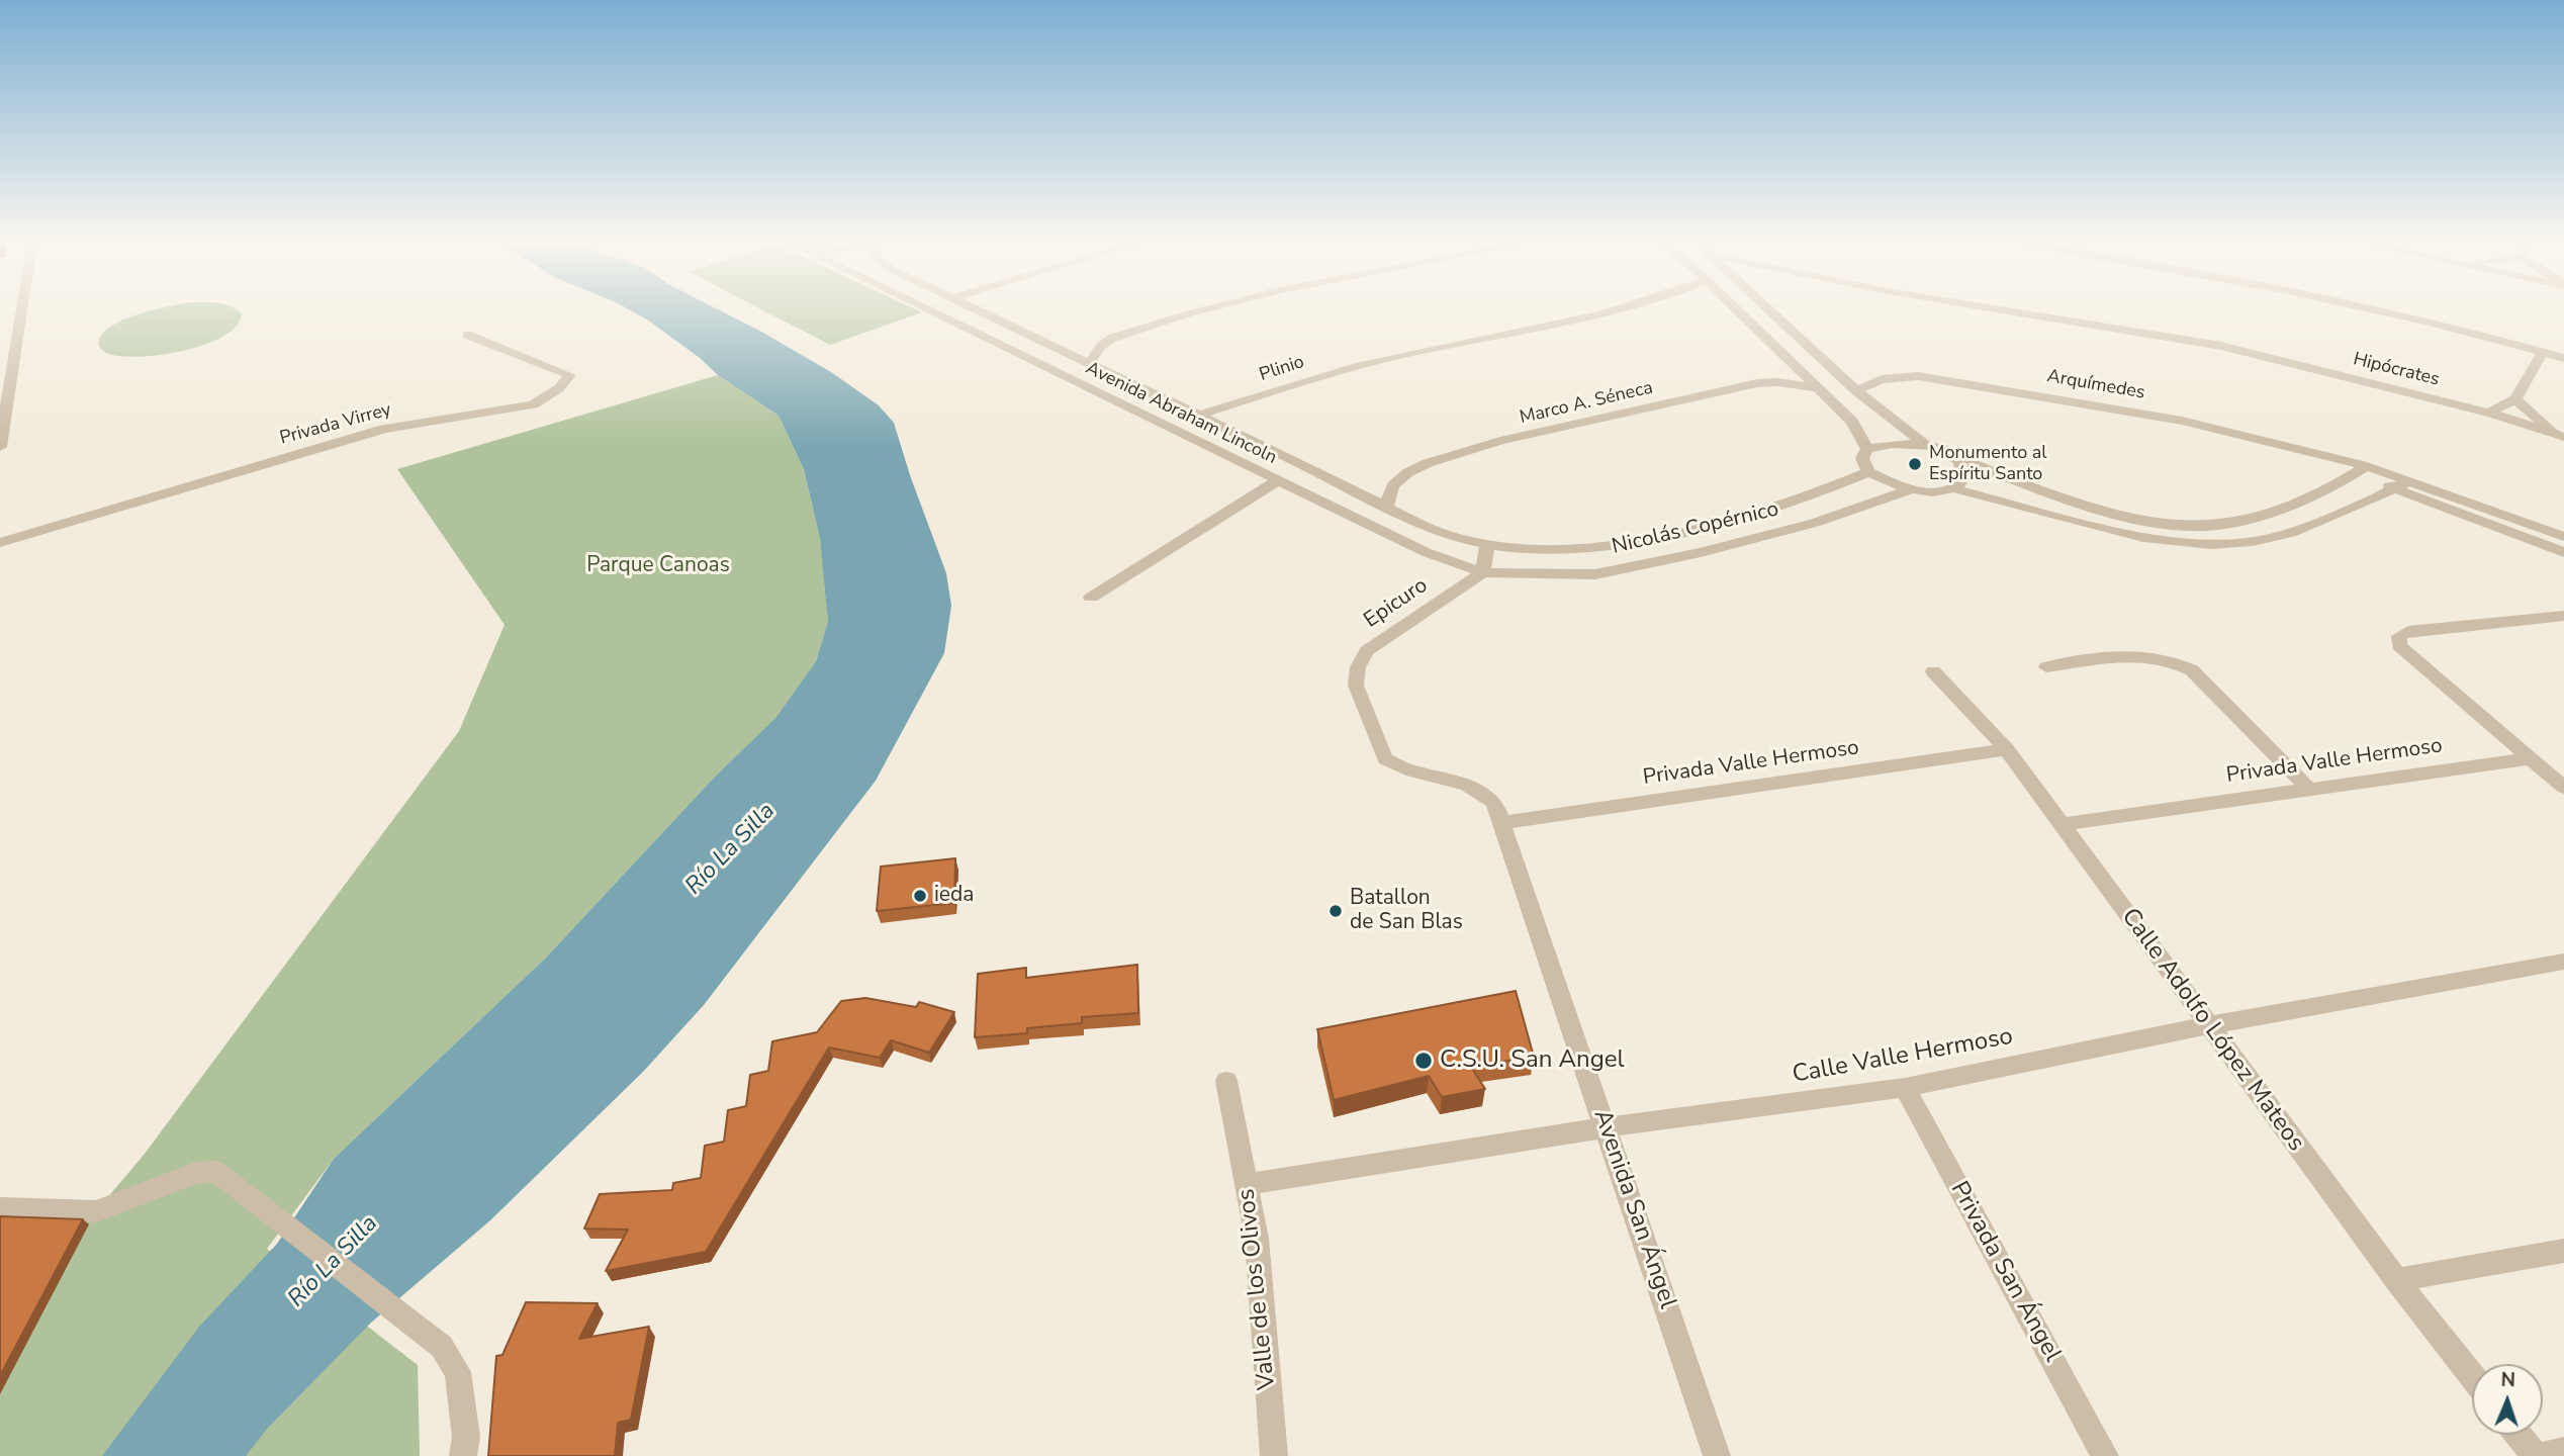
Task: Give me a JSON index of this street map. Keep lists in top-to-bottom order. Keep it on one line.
{"streets":{"street":["Plinio","Hipócrates","Arquímedes","Marco A. Séneca","Avenida Abraham Lincoln","Privada Virrey","Nicolás Copérnico","Epicuro","Privada Valle Hermoso","Calle Adolfo López Mateos","Calle Valle Hermoso","Avenida San Ángel","Privada San Ángel","Valle de los Olivos"]},"crossings":[["Plinio","Avenida Abraham Lincoln"],["Marco A. Séneca","Avenida Abraham Lincoln"],["Avenida Abraham Lincoln","Nicolás Copérnico"],["Avenida Abraham Lincoln","Epicuro"],["Nicolás Copérnico","Epicuro"],["Epicuro","Avenida San Ángel"],["Privada Valle Hermoso","Calle Adolfo López Mateos"],["Privada Valle Hermoso","Avenida San Ángel"],["Calle Adolfo López Mateos","Calle Valle Hermoso"],["Calle Valle Hermoso","Avenida San Ángel"],["Calle Valle Hermoso","Privada San Ángel"],["Calle Valle Hermoso","Valle de los Olivos"]],"water":["Río La Silla"],"parks":["Parque Canoas"],"places":["Monumento al Espíritu Santo","ieda","Batallon de San Blas","C.S.U. San Angel"],"north":"top"}
